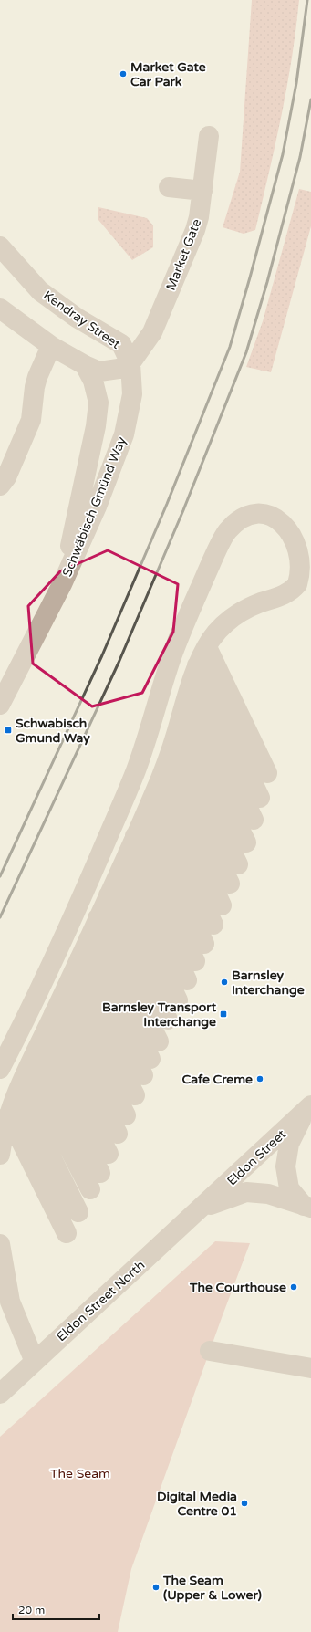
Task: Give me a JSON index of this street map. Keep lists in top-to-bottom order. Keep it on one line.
{"streets":{"street":["Market Gate","Kendray Street","Schwäbisch Gmünd Way","Eldon Street","Eldon Street North"]},"crossings":[["Market Gate","Kendray Street"],["Market Gate","Schwäbisch Gmünd Way"],["Kendray Street","Schwäbisch Gmünd Way"],["Eldon Street","Eldon Street North"]],"parks":["The Seam"],"places":{"other":["Market Gate Car Park","Barnsley Interchange","Cafe Creme","The Courthouse","Digital Media Centre 01","The Seam (Upper & Lower)"],"transit":["Schwabisch Gmund Way","Barnsley Transport Interchange"]},"scale_bar":"20 m"}
